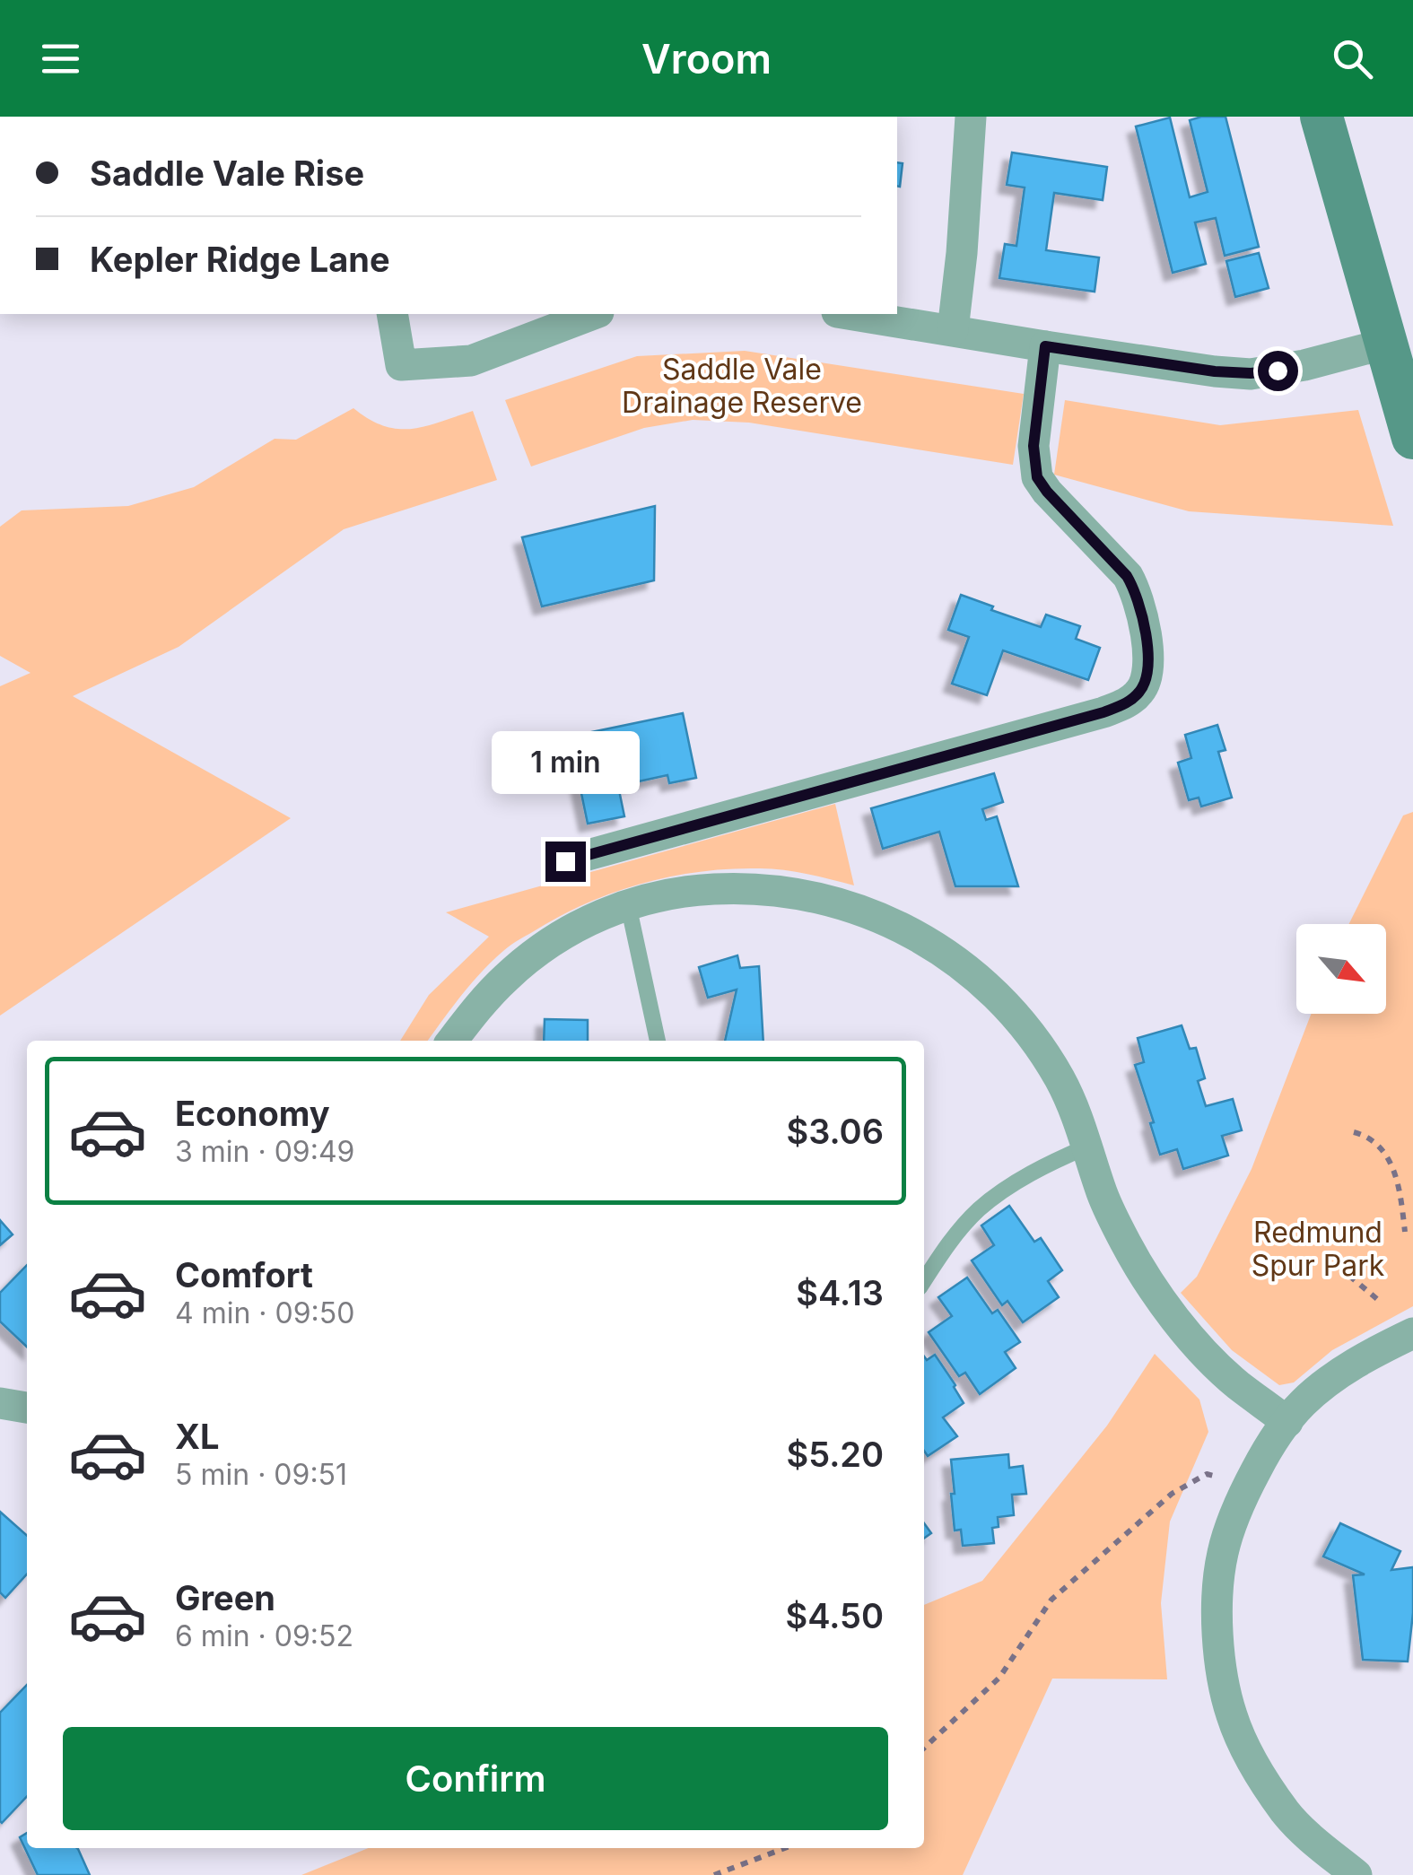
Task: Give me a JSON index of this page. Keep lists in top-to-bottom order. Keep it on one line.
{"parks":["Saddle Vale Drainage Reserve","Redmund Spur Park"],"north":"bottom right","page":{"header":"Vroom","banner":["Saddle Vale Rise","Kepler Ridge Lane"],"bubble":"1 min","list":[{"name":"Economy","note":"3 min · 09:49","value":"$3.06"},{"name":"Comfort","note":"4 min · 09:50","value":"$4.13"},{"name":"XL","note":"5 min · 09:51","value":"$5.20"},{"name":"Green","note":"6 min · 09:52","value":"$4.50"}],"buttons":"Confirm"}}
